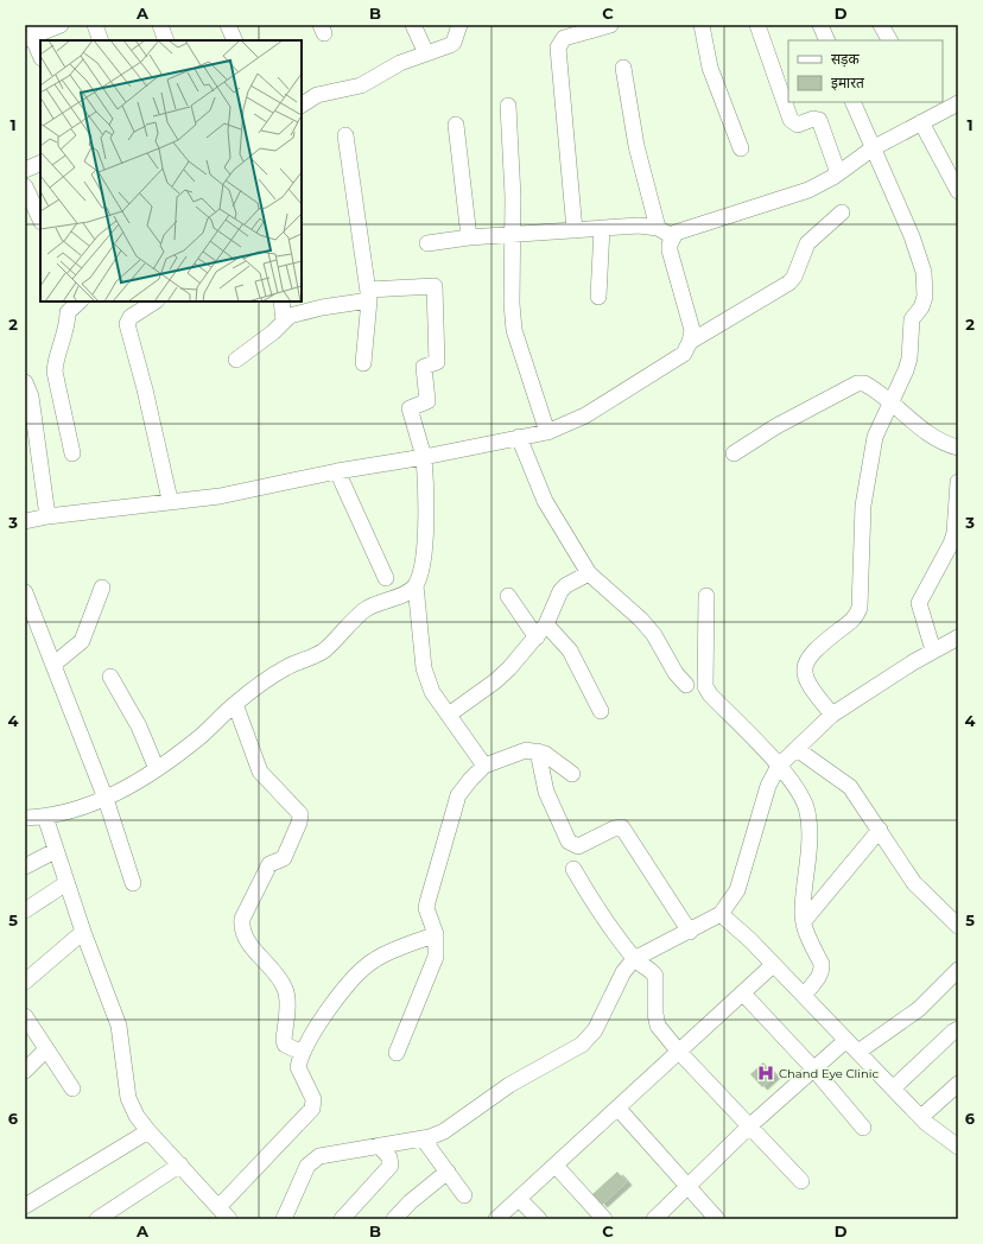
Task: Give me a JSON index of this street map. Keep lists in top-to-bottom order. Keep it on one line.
{"places":{"hospital":["Chand Eye Clinic"]},"legend":["सड़क","इमारत"],"grid":{"columns":["A","B","C","D"],"rows":["1","2","3","4","5","6"]}}
